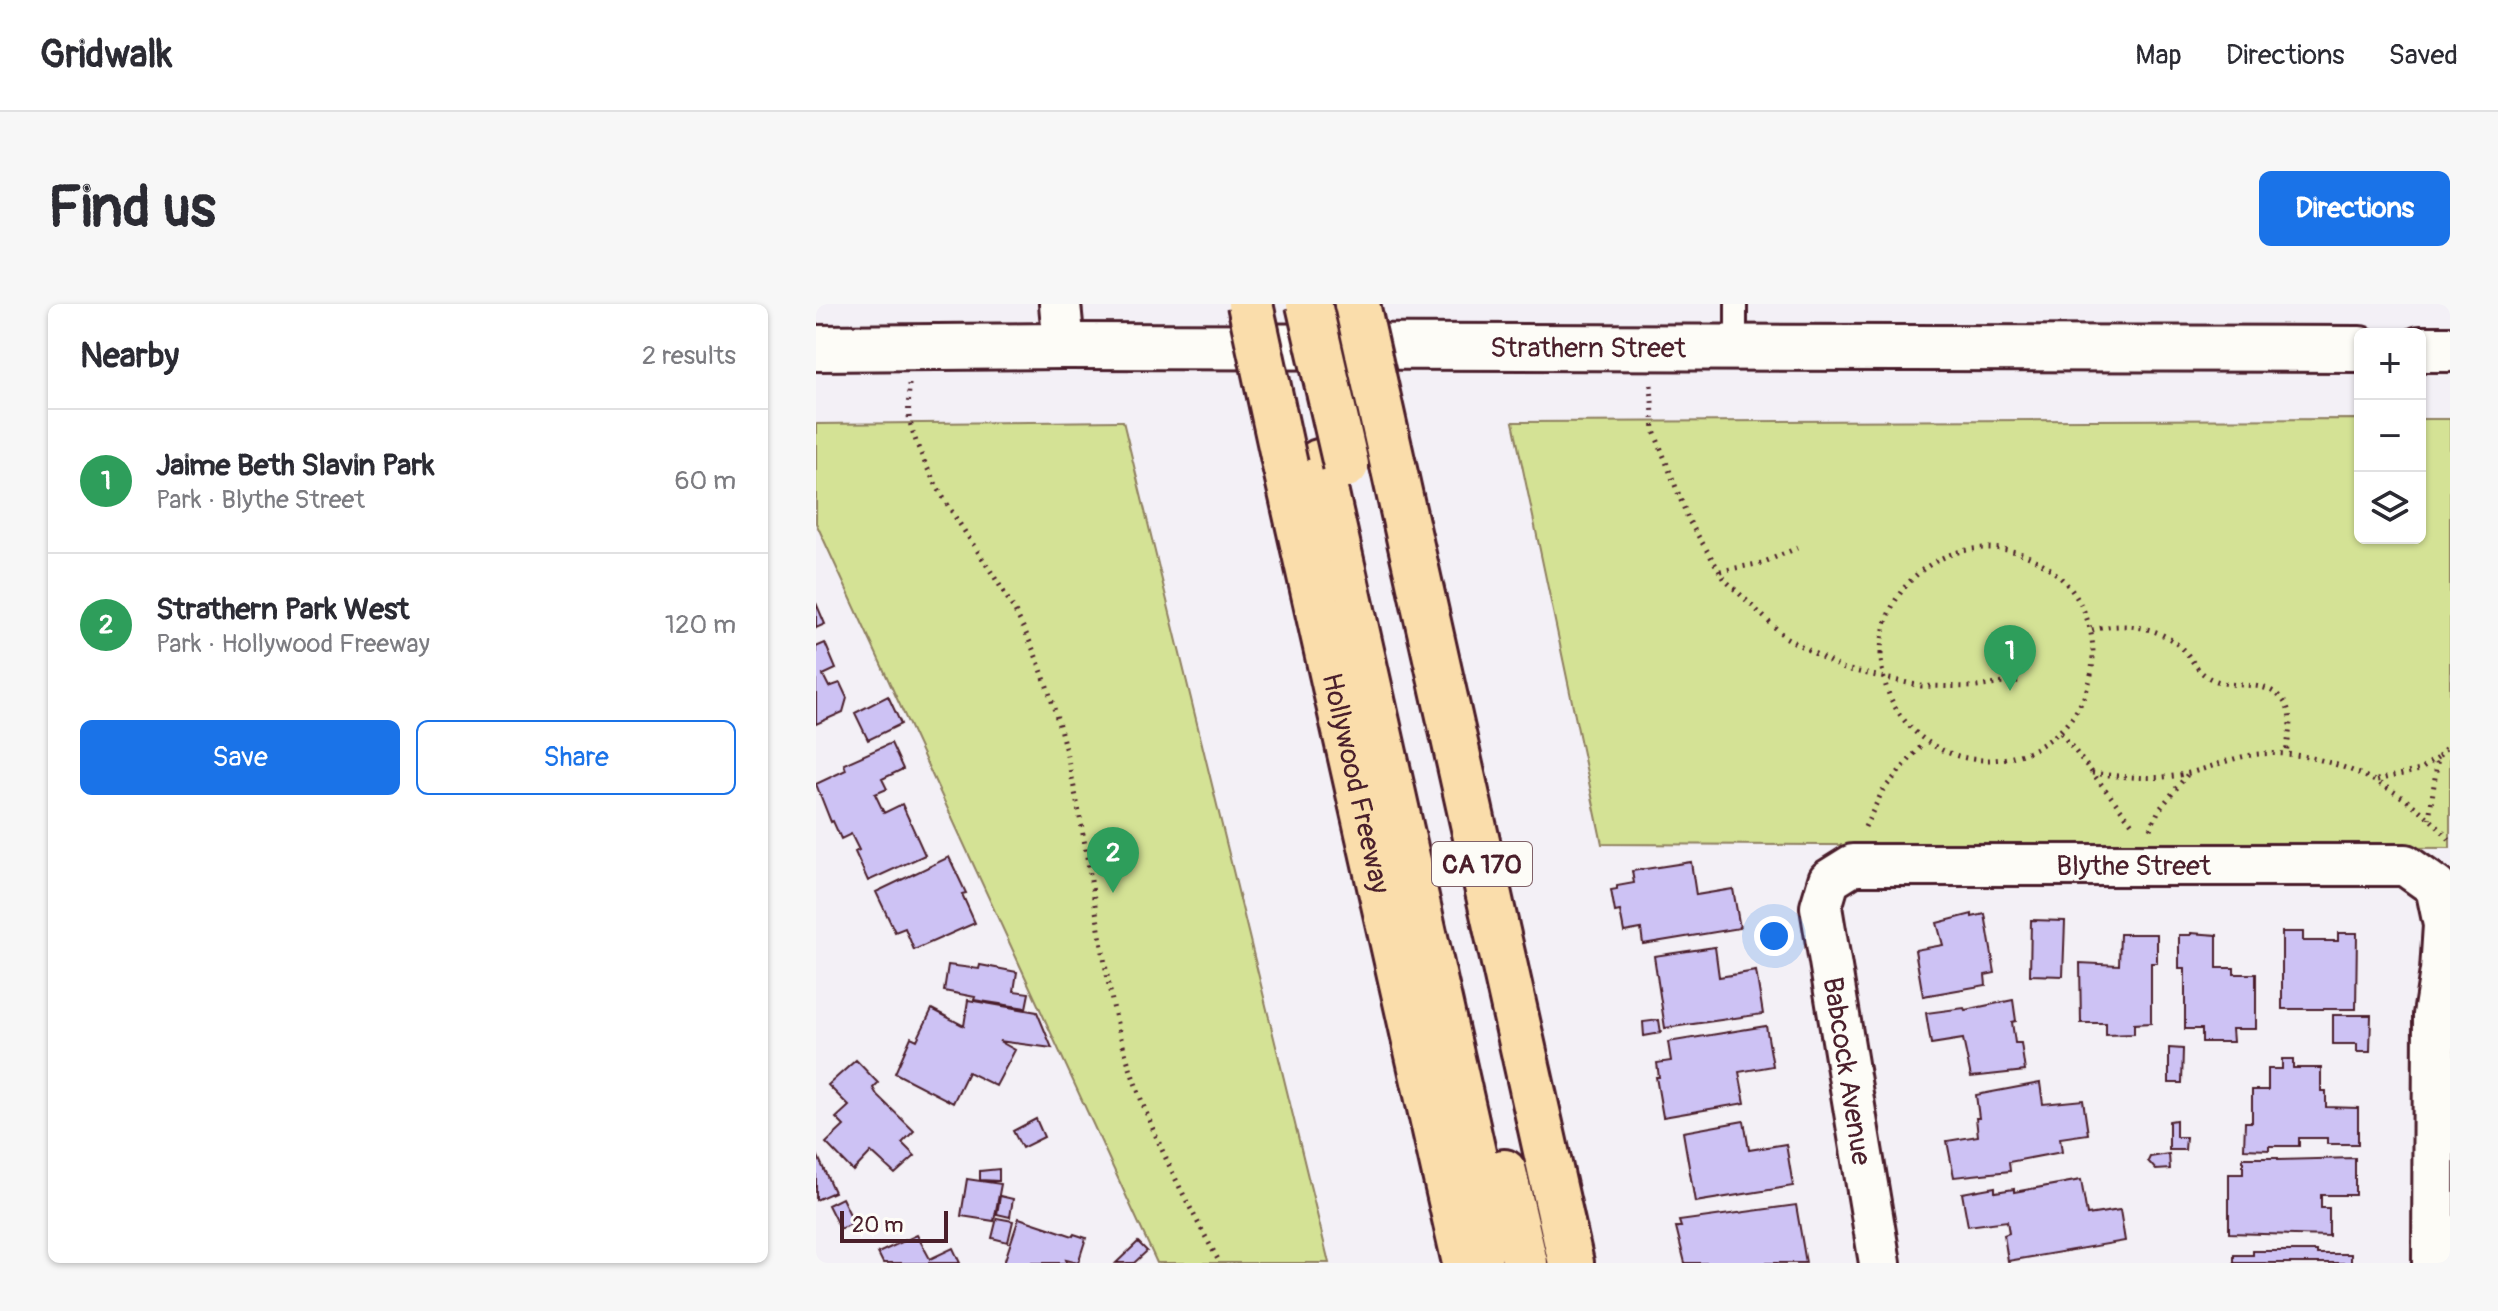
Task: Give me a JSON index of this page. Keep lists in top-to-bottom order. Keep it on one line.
{"streets":{"highway":["Hollywood Freeway","CA 170"],"street":["Strathern Street","Blythe Street","Babcock Avenue"]},"crossings":[["Blythe Street","Babcock Avenue"]],"scale_bar":"20 m","page":{"header":"Gridwalk","nav":["Map","Directions","Saved"],"buttons":["Directions",["Save","Share"]],"title":"Find us","heading":["Nearby","2 results"],"map_buttons":["+","−"],"list":[{"mark":"1","name":"Jaime Beth Slavin Park","note":"Park · Blythe Street","value":"60 m"},{"mark":"2","name":"Strathern Park West","note":"Park · Hollywood Freeway","value":"120 m"}],"pins":["1","2"],"scale":"20 m"}}
